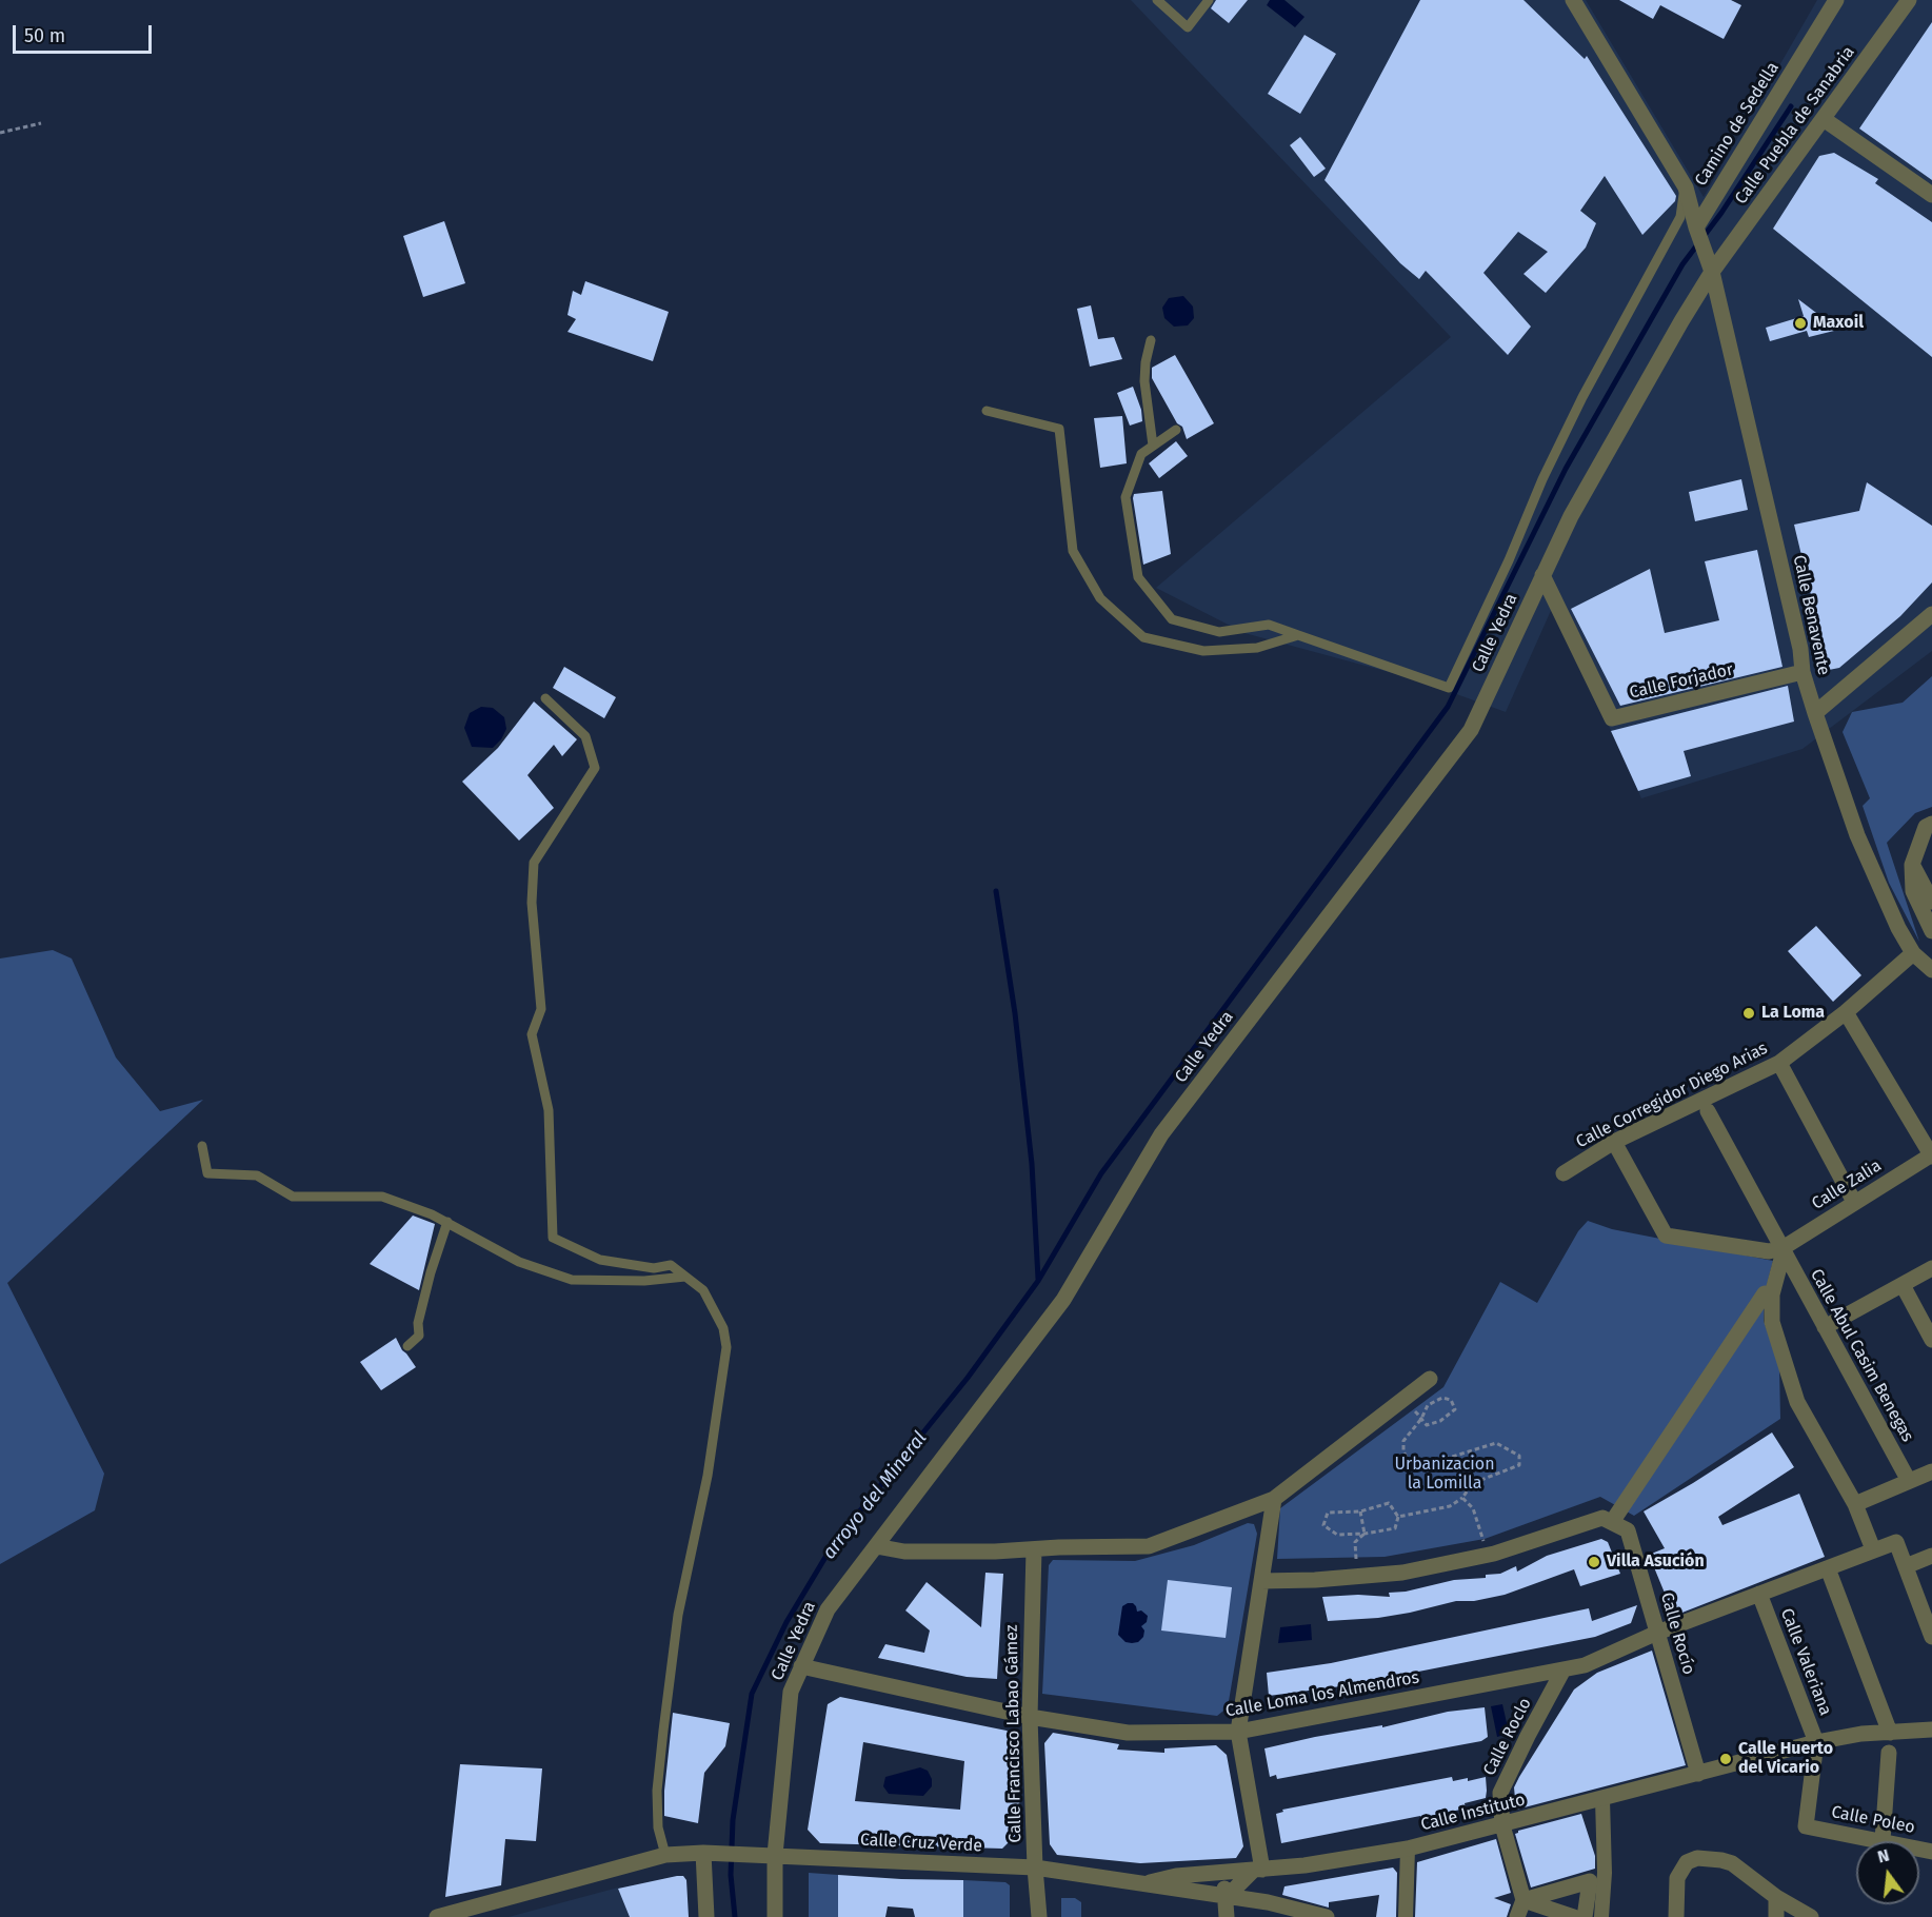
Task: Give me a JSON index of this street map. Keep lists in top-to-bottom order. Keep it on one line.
{"streets":{"street":["Camino de Sedella","Calle Puebla de Sanabria","Calle Benavente","Calle Yedra","Calle Forjador","Calle Corregidor Diego Arias","Calle Zalia","Calle Abul Casim Benegas","Calle Rocío","Calle Valeriana","Calle Loma los Almendros","Calle Francisco Labao Gámez","Calle Roclo","Calle Instituto","Calle Poleo","Calle Cruz Verde"]},"crossings":[["Calle Puebla de Sanabria","Calle Benavente"],["Calle Puebla de Sanabria","Calle Yedra"],["Calle Benavente","Calle Yedra"],["Calle Benavente","Calle Forjador"],["Calle Benavente","Calle Corregidor Diego Arias"],["Calle Yedra","Calle Forjador"],["Calle Yedra","Calle Loma los Almendros"],["Calle Yedra","Calle Cruz Verde"],["Calle Zalia","Calle Abul Casim Benegas"],["Calle Rocío","Calle Loma los Almendros"],["Calle Rocío","Calle Instituto"],["Calle Valeriana","Calle Loma los Almendros"],["Calle Valeriana","Calle Poleo"],["Calle Loma los Almendros","Calle Francisco Labao Gámez"],["Calle Loma los Almendros","Calle Roclo"],["Calle Francisco Labao Gámez","Calle Cruz Verde"],["Calle Roclo","Calle Instituto"],["Calle Instituto","Calle Cruz Verde"]],"water":["arroyo del Mineral"],"parks":["Urbanizacion la Lomilla"],"places":["Maxoil","La Loma","Villa Asución","Calle Huerto del Vicario"],"scale_bar":"50 m","north":"top"}
